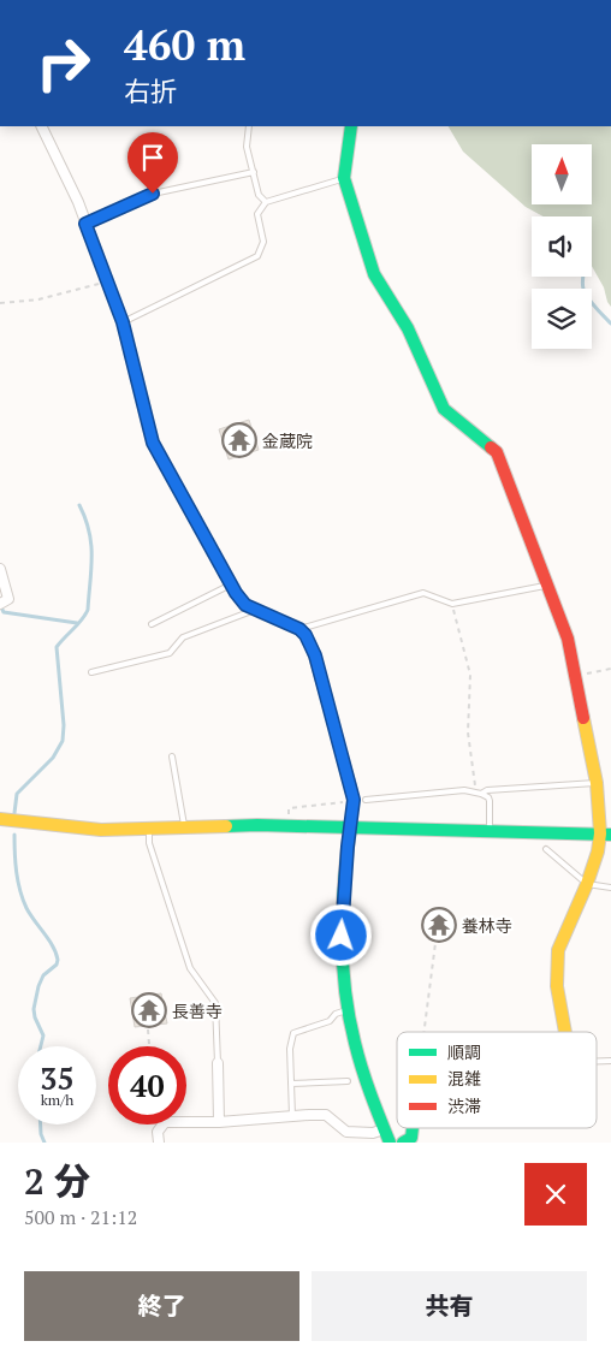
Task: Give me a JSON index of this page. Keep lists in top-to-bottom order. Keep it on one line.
{"places":{"temple":["金蔵院","養林寺","長善寺"]},"legend":["順調","混雑","渋滞"],"north":"top","page":{"turn":["460 m","右折"],"speed":"35 km/h","limit":"40","heading":["2 分","500 m · 21:12"],"buttons":["終了","共有"]}}
